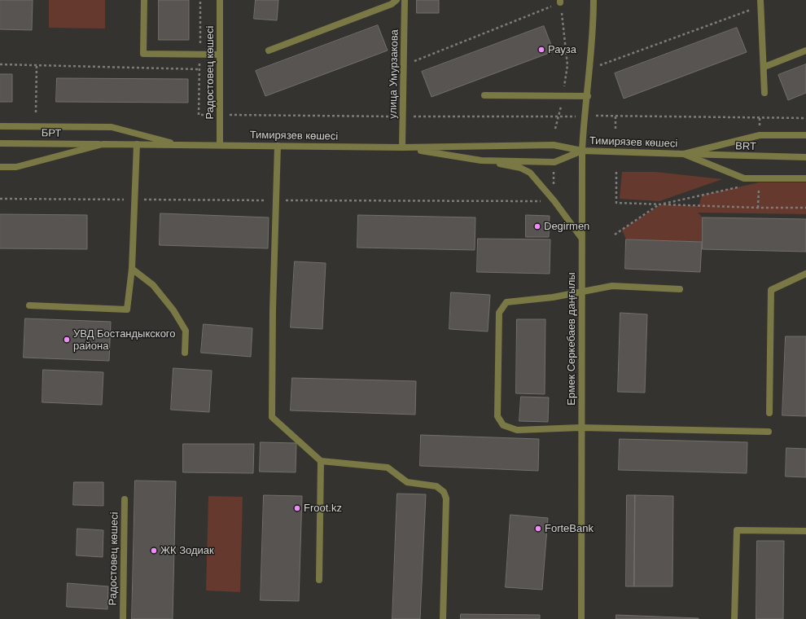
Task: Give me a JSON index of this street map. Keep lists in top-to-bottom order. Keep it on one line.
{"streets":{"street":["Радостовец көшесі","улица Умурзакова","БРТ","Тимирязев көшесі","BRT","Ермек Серкебаев даңғылы"]},"crossings":[["Радостовец көшесі","Тимирязев көшесі"],["улица Умурзакова","Тимирязев көшесі"],["БРТ","Тимирязев көшесі"],["Тимирязев көшесі","BRT"],["Тимирязев көшесі","Ермек Серкебаев даңғылы"]],"places":["Рауза","Degirmen","УВД Бостандыкского района","Froot.kz","ForteBank","ЖК Зодиак"]}
